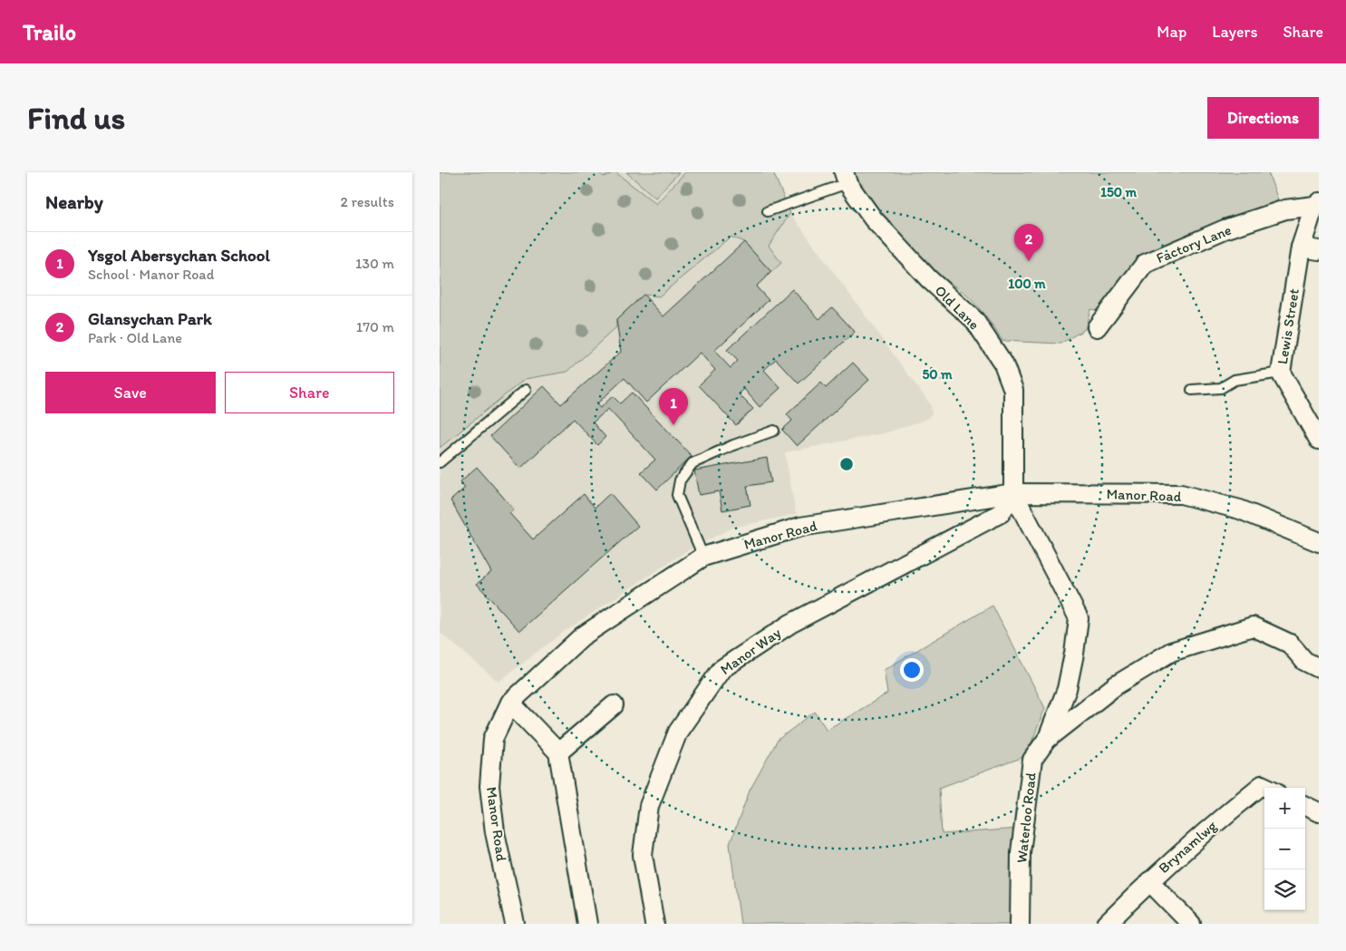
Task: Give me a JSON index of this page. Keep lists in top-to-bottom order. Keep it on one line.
{"streets":{"street":["Factory Lane","Old Lane","Lewis Street","Manor Road","Manor Way","Waterloo Road","Brynamlwg"]},"crossings":[["Factory Lane","Lewis Street"],["Old Lane","Manor Road"],["Old Lane","Manor Way"],["Old Lane","Waterloo Road"],["Manor Road","Manor Way"],["Manor Road","Waterloo Road"],["Manor Way","Waterloo Road"]],"page":{"header":"Trailo","nav":["Map","Layers","Share"],"buttons":["Directions",["Save","Share"]],"title":"Find us","heading":["Nearby","2 results"],"pins":["2","1"],"list":[{"mark":"1","name":"Ysgol Abersychan School","note":"School · Manor Road","value":"130 m"},{"mark":"2","name":"Glansychan Park","note":"Park · Old Lane","value":"170 m"}],"map_buttons":["+","−"]},"rings":["150 m","100 m","50 m"]}
